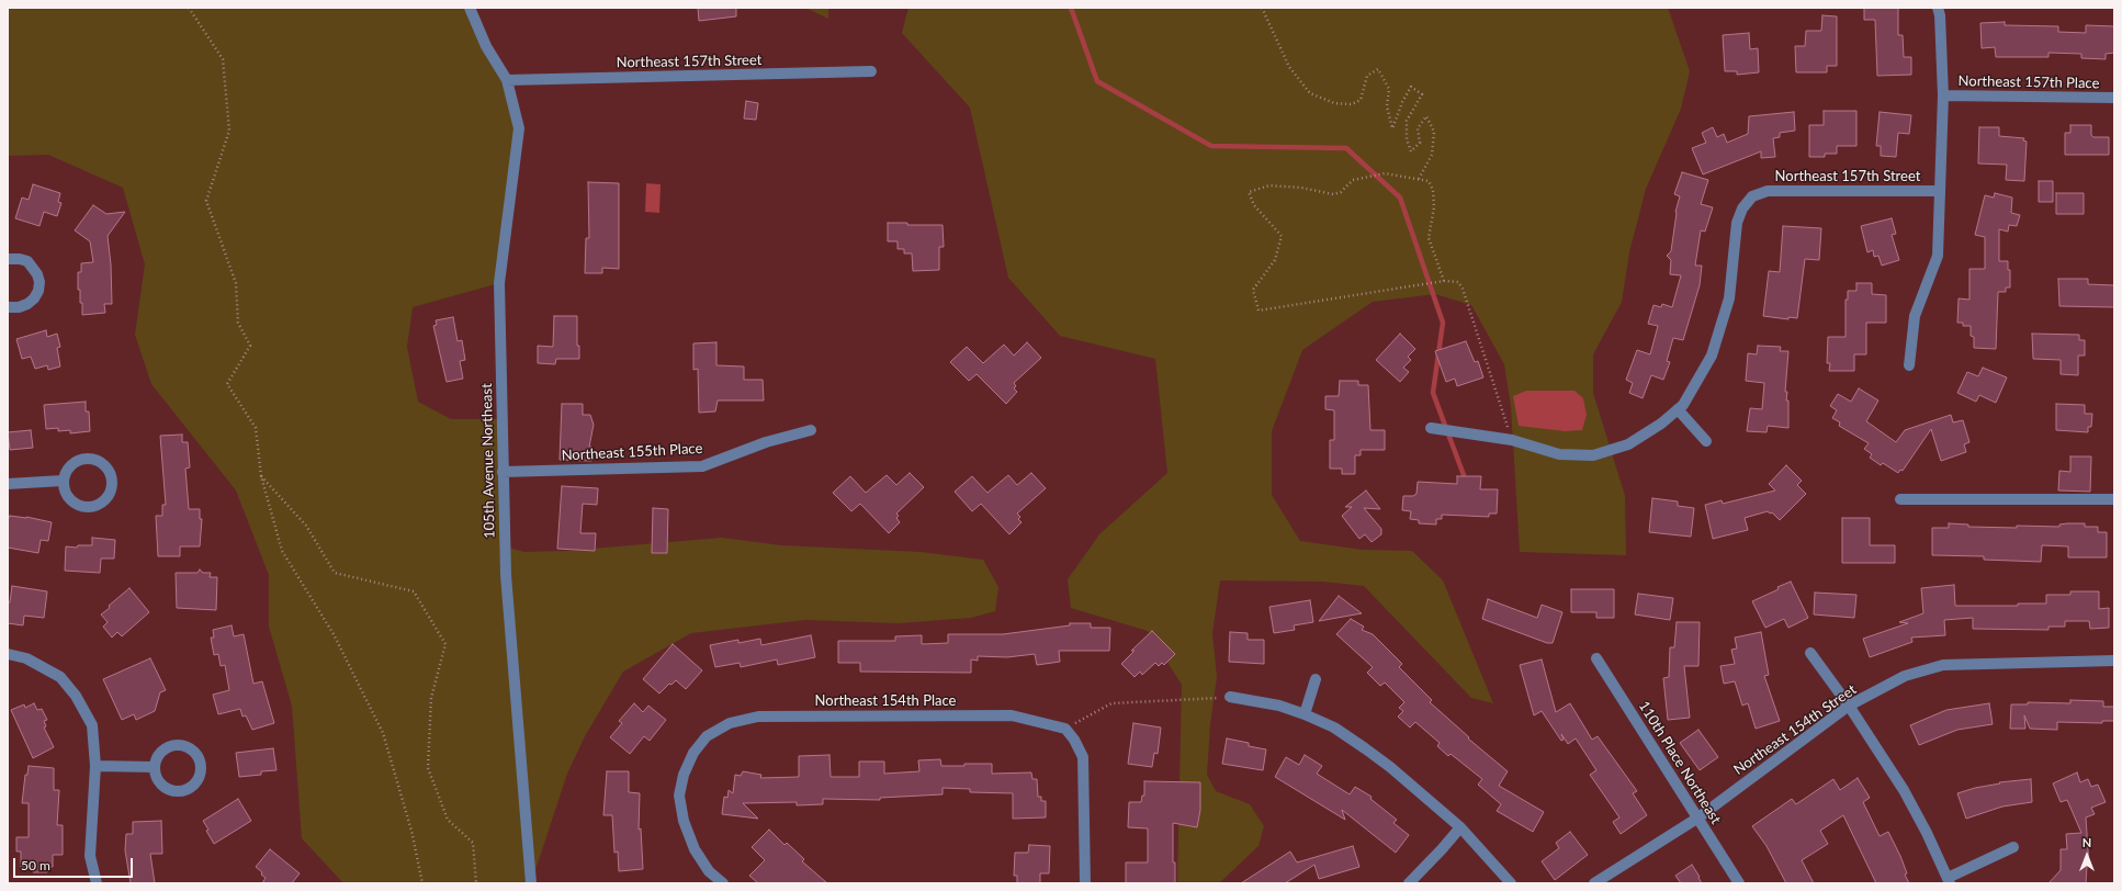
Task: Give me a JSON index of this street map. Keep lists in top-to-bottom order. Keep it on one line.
{"streets":{"street":["Northeast 157th Street","Northeast 157th Place","Northeast 155th Place","105th Avenue Northeast","Northeast 154th Place","Northeast 154th Street","110th Place Northeast"]},"crossings":[["Northeast 157th Street","105th Avenue Northeast"],["Northeast 155th Place","105th Avenue Northeast"],["Northeast 154th Street","110th Place Northeast"]],"scale_bar":"50 m","north":"top"}
